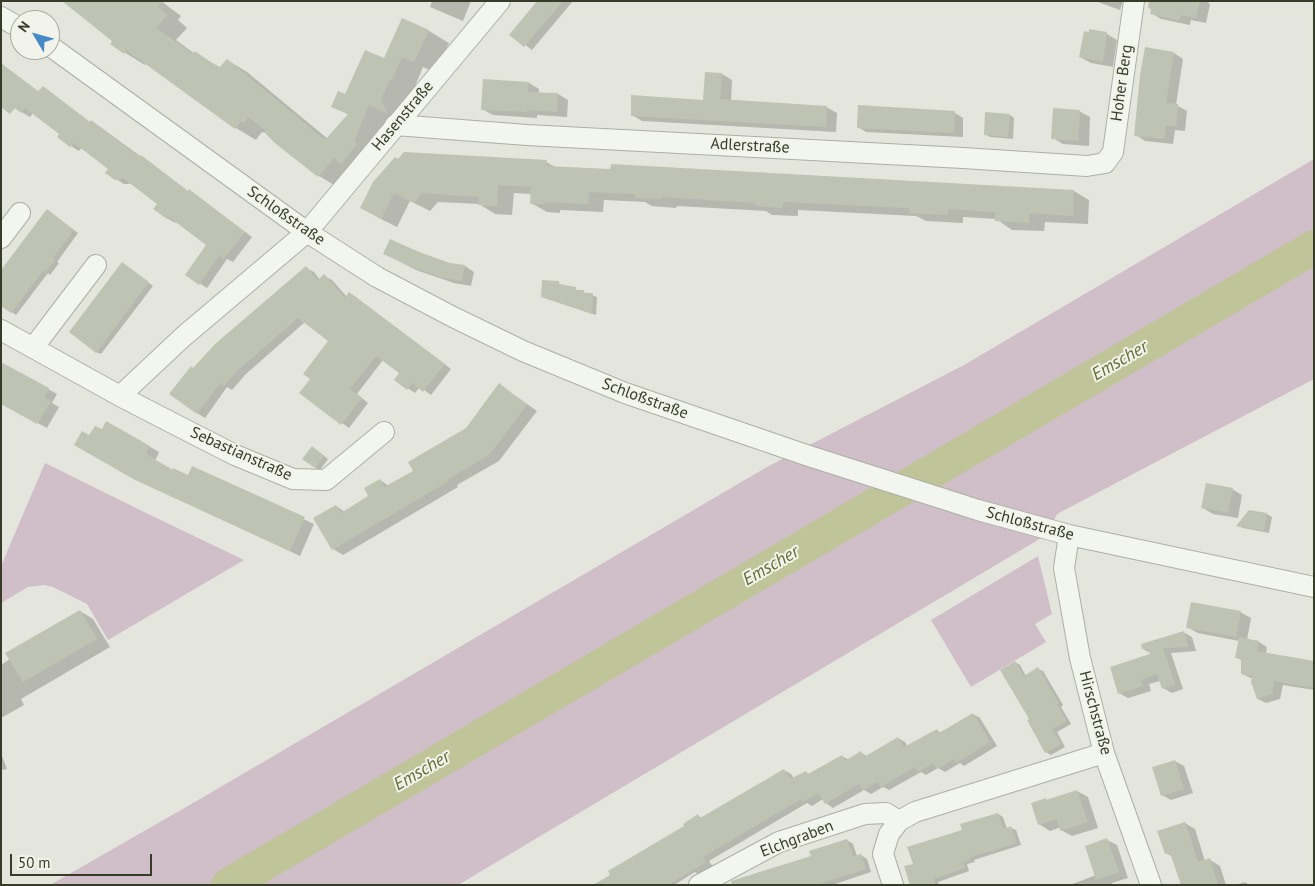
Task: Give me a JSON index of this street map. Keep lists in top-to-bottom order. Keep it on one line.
{"streets":{"street":["Hoher Berg","Hasenstraße","Adlerstraße","Schloßstraße","Sebastianstraße","Hirschstraße","Elchgraben"]},"crossings":[["Hoher Berg","Adlerstraße"],["Hasenstraße","Adlerstraße"],["Hasenstraße","Schloßstraße"],["Schloßstraße","Hirschstraße"]],"water":["Emscher"],"scale_bar":"50 m","north":"top left"}
